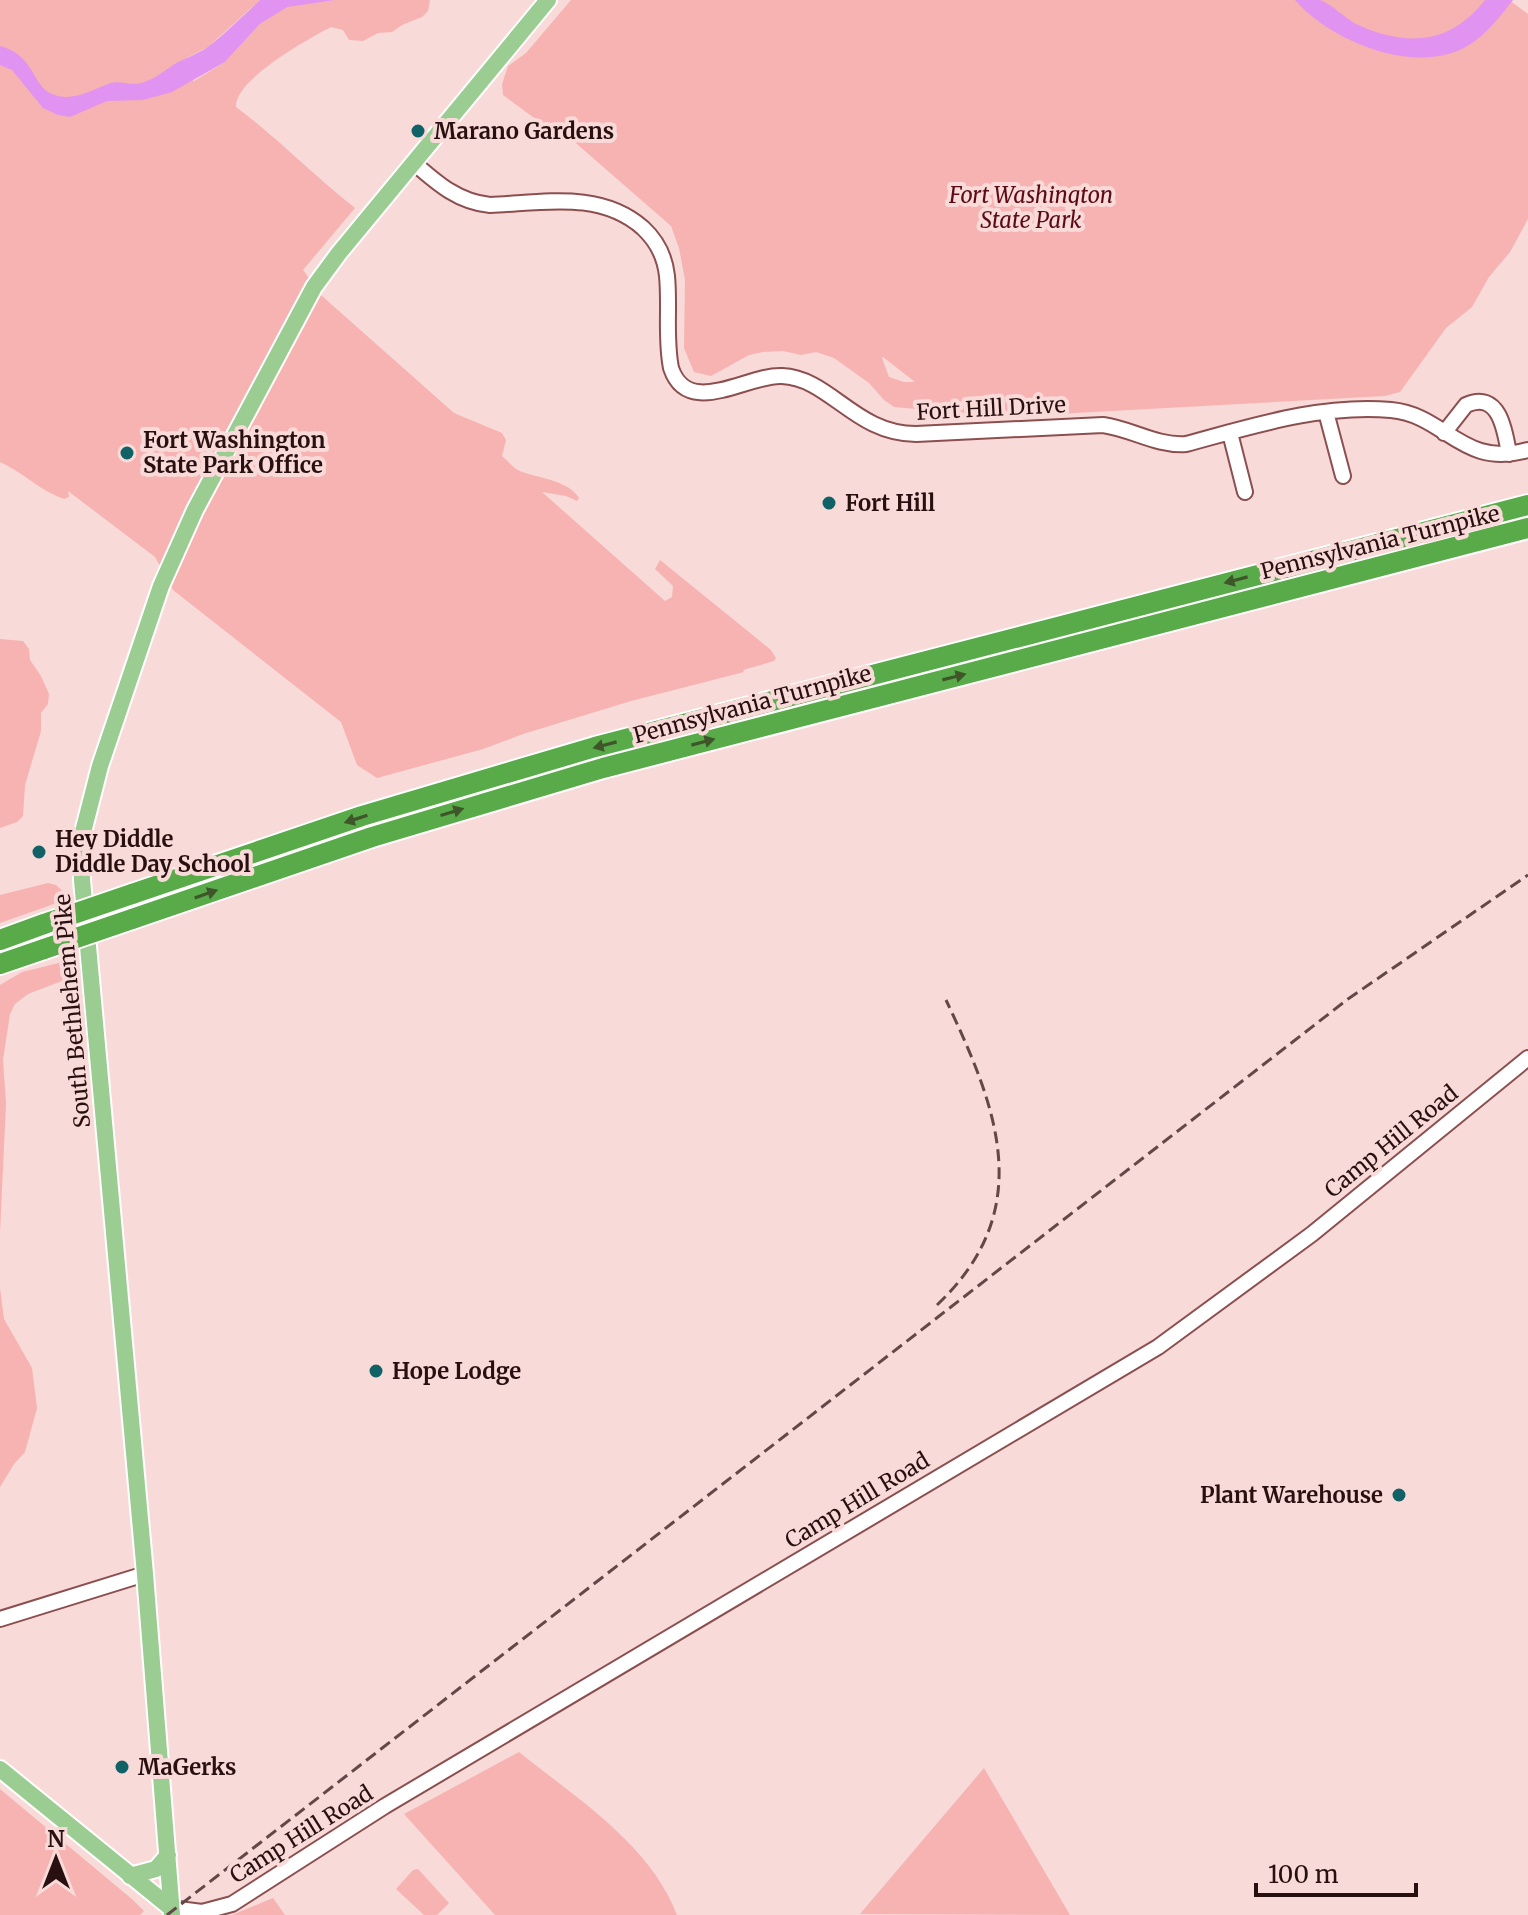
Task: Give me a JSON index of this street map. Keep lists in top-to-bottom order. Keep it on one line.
{"streets":{"highway":["Pennsylvania Turnpike"],"main road":["South Bethlehem Pike"],"street":["Fort Hill Drive","Camp Hill Road"]},"crossings":[["Fort Hill Drive","South Bethlehem Pike"],["South Bethlehem Pike","Camp Hill Road"]],"parks":["Fort Washington State Park"],"places":["Marano Gardens","Fort Washington State Park Office","Fort Hill","Hey Diddle Diddle Day School","Hope Lodge","Plant Warehouse","MaGerks"],"scale_bar":"100 m","north":"top"}
